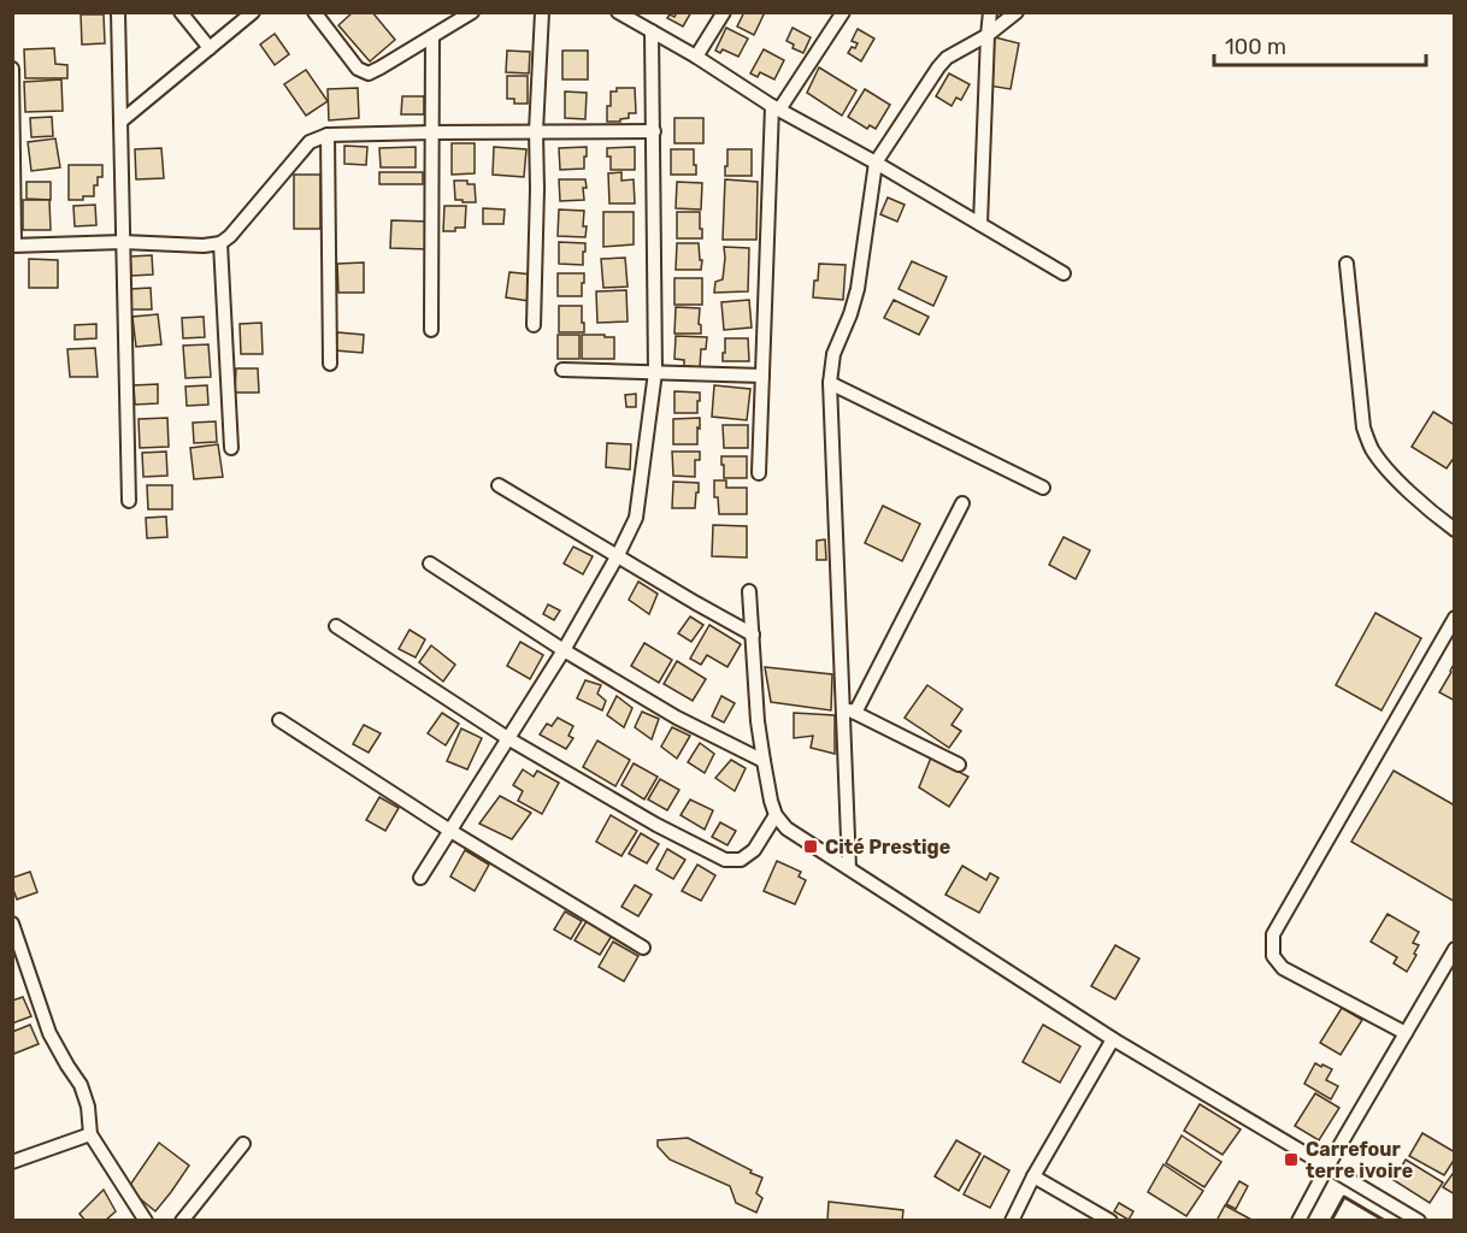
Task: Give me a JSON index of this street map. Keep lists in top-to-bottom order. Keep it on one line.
{"places":{"transit":["Cité Prestige","Carrefour terre ivoire"]},"scale_bar":"100 m"}
